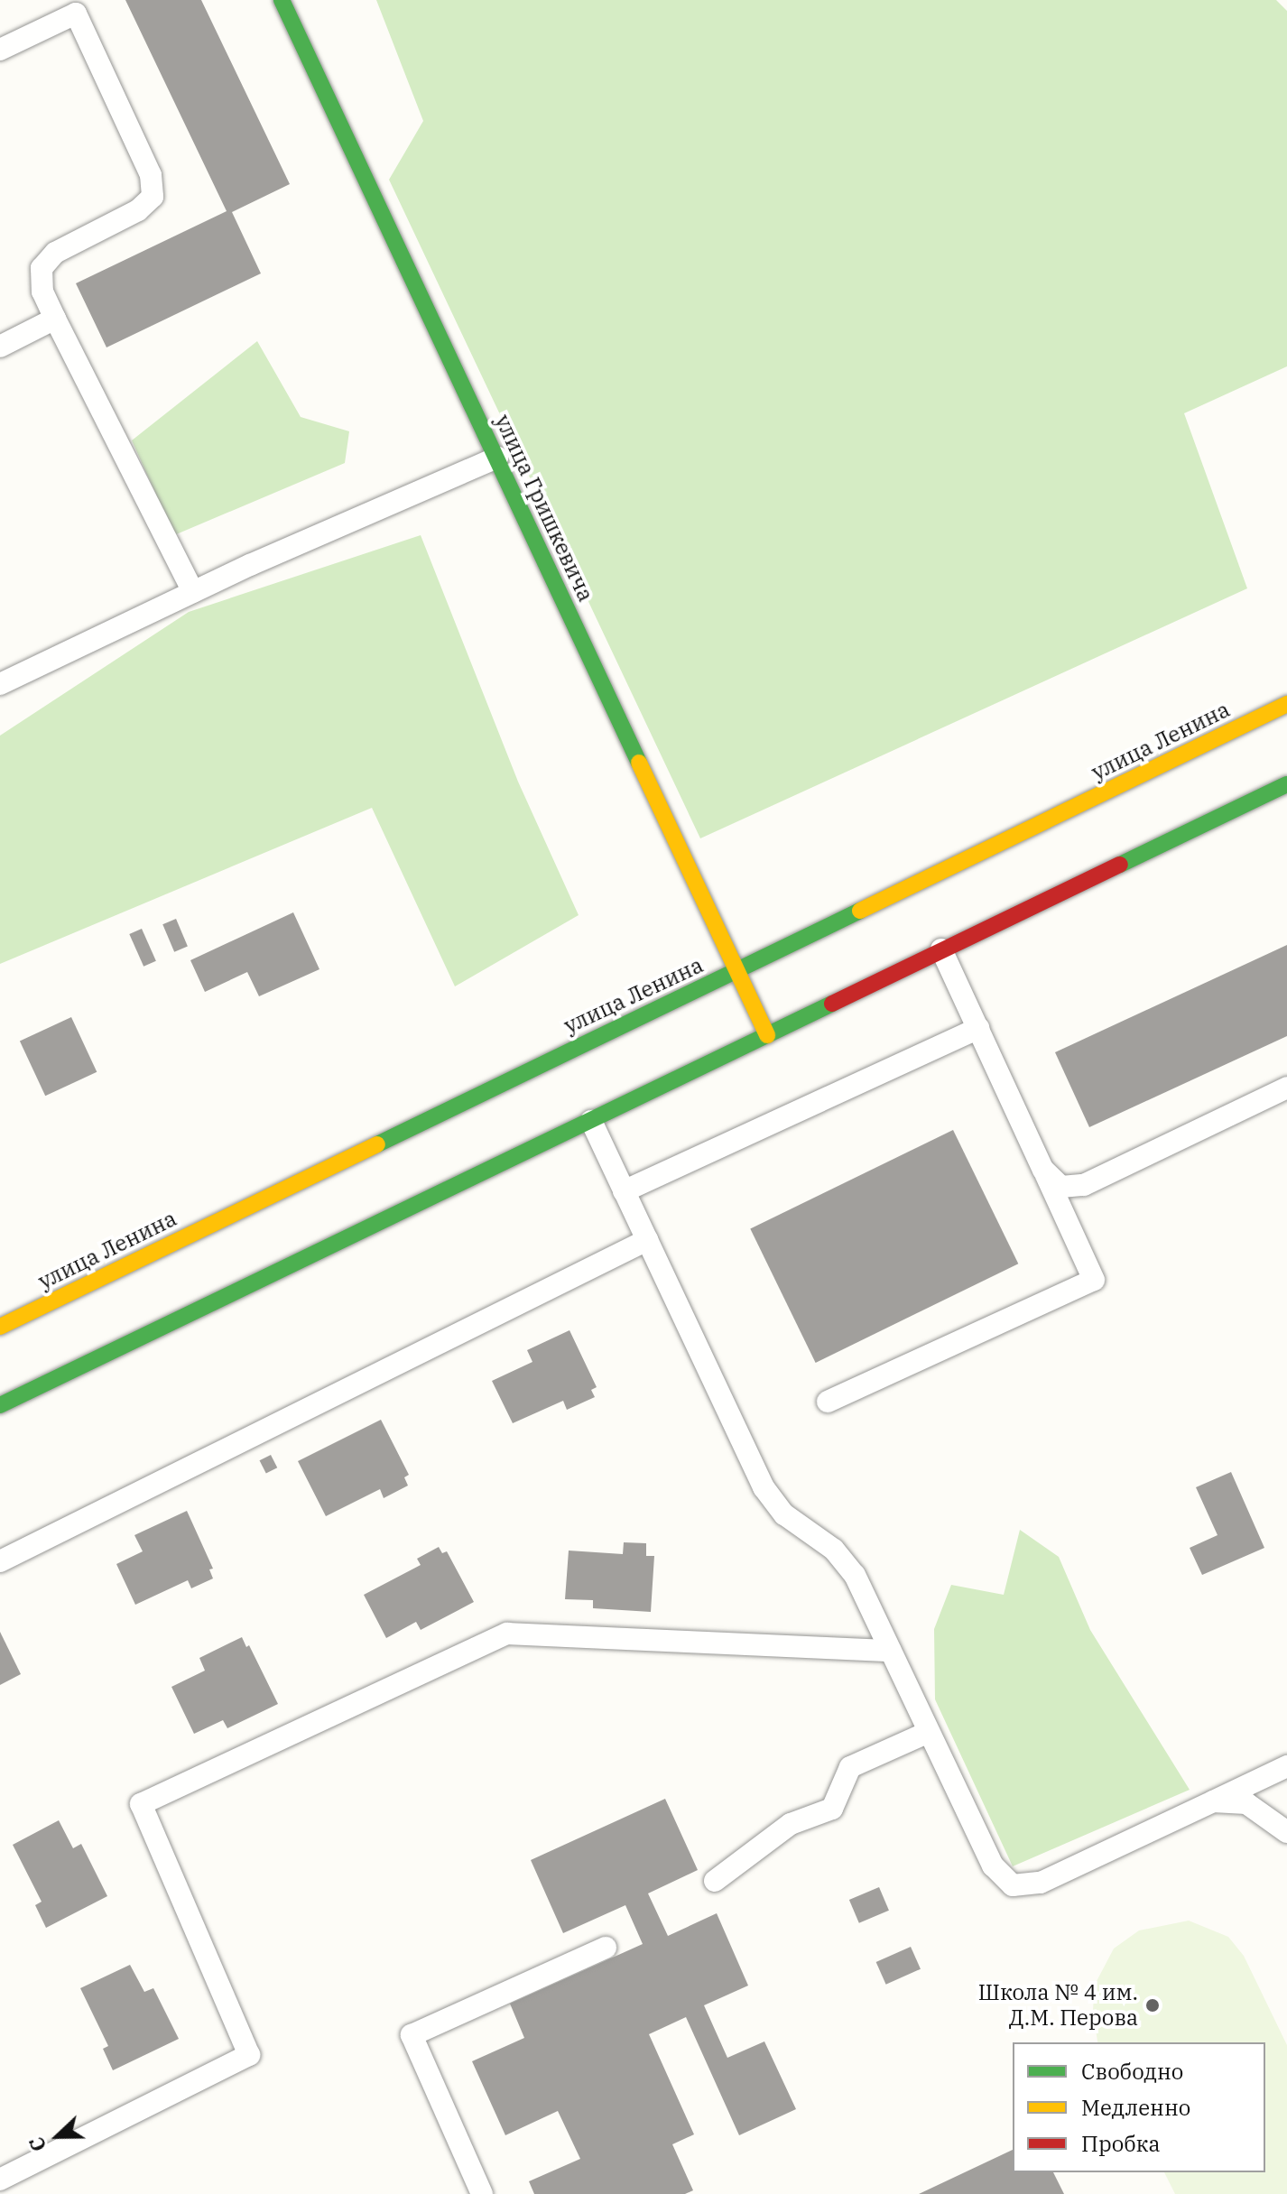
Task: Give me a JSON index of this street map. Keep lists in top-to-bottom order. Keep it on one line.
{"streets":{"street":["улица Гришкевича","улица Ленина"]},"crossings":[["улица Гришкевича","улица Ленина"]],"places":["Школа № 4 им. Д.М. Перова"],"legend":["Свободно","Медленно","Пробка"],"north":"left"}
